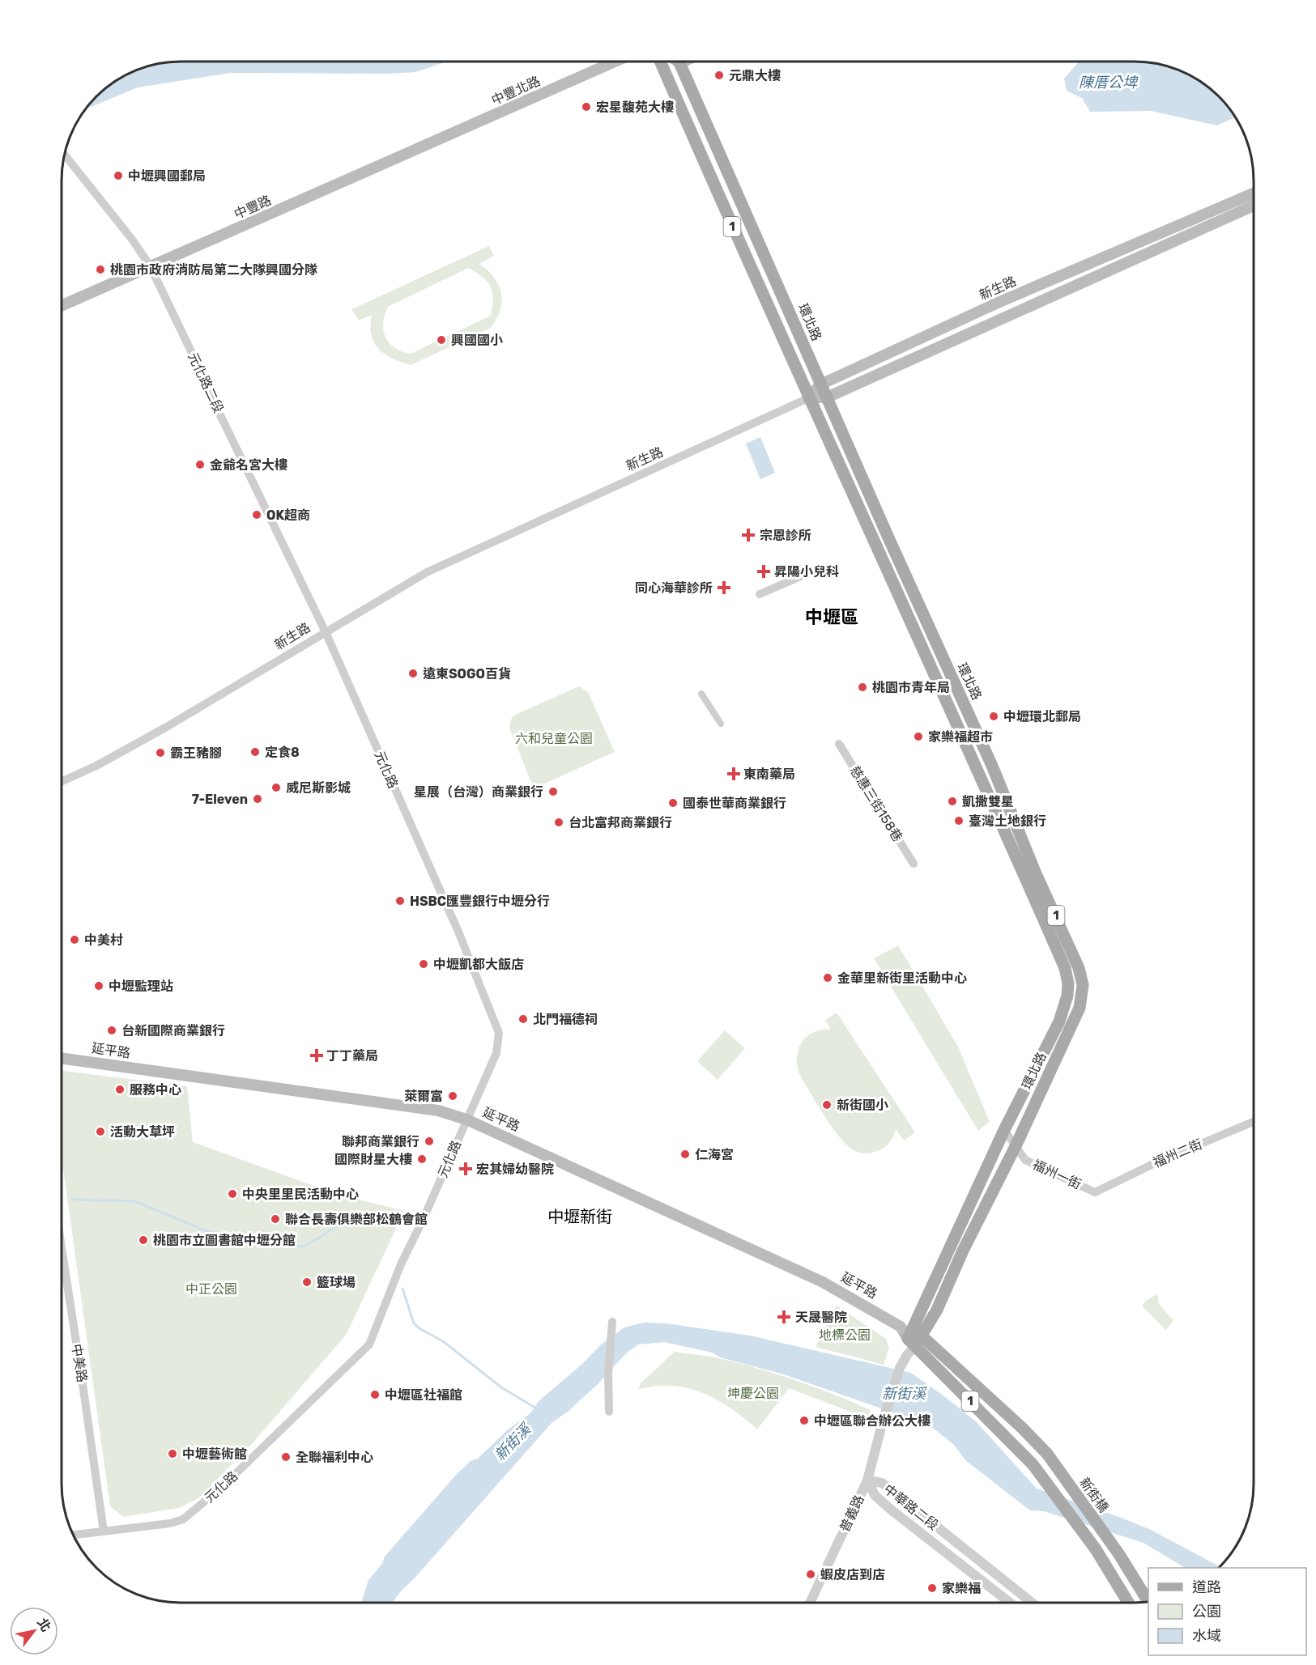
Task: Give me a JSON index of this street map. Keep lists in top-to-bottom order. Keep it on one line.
{"streets":{"main road":["中豐北路","中豐路","1","新生路","環北路","延平路","新街橋"],"street":["元化路二段","元化路","慈惠三街158巷","福州二街","福州一街","中美路","中華路二段","普義路"]},"crossings":[["中豐北路","中豐路"],["中豐路","元化路二段"],["新生路","環北路"],["新生路","元化路二段"],["新生路","元化路"],["環北路","延平路"],["環北路","福州一街"],["環北路","普義路"],["元化路二段","元化路"],["元化路","延平路"],["元化路","中美路"],["延平路","新街橋"],["延平路","普義路"],["福州二街","福州一街"],["中華路二段","普義路"]],"districts":["中壢區","中壢新街"],"water":["陳厝公埤","新街溪"],"parks":["六和兒童公園","中正公園","地標公園","坤慶公園"],"places":{"other":["元鼎大樓","宏星馥苑大樓","中壢興國郵局","桃園市政府消防局第二大隊興國分隊","興國國小","金爺名宮大樓","OK超商","遠東SOGO百貨","桃園市青年局","中壢環北郵局","家樂福超市","定食8","霸王豬腳","威尼斯影城","星展（台灣）商業銀行","7-Eleven","凱撒雙星","國泰世華商業銀行","臺灣土地銀行","台北富邦商業銀行","HSBC匯豐銀行中壢分行","中美村","中壢凱都大飯店","金華里新街里活動中心","中壢監理站","北門福德祠","台新國際商業銀行","服務中心","萊爾富","新街國小","活動大草坪","聯邦商業銀行","仁海宮","國際財星大樓","中央里里民活動中心","聯合長壽俱樂部松鶴會館","桃園市立圖書館中壢分館","籃球場","中壢區社福館","中壢區聯合辦公大樓","中壢藝術館","全聯福利中心","蝦皮店到店","家樂福"],"health":["宗恩診所","昇陽小兒科","同心海華診所","東南藥局","丁丁藥局","宏其婦幼醫院","天晟醫院"]},"legend":["道路","公園","水域"],"north":"top right"}
